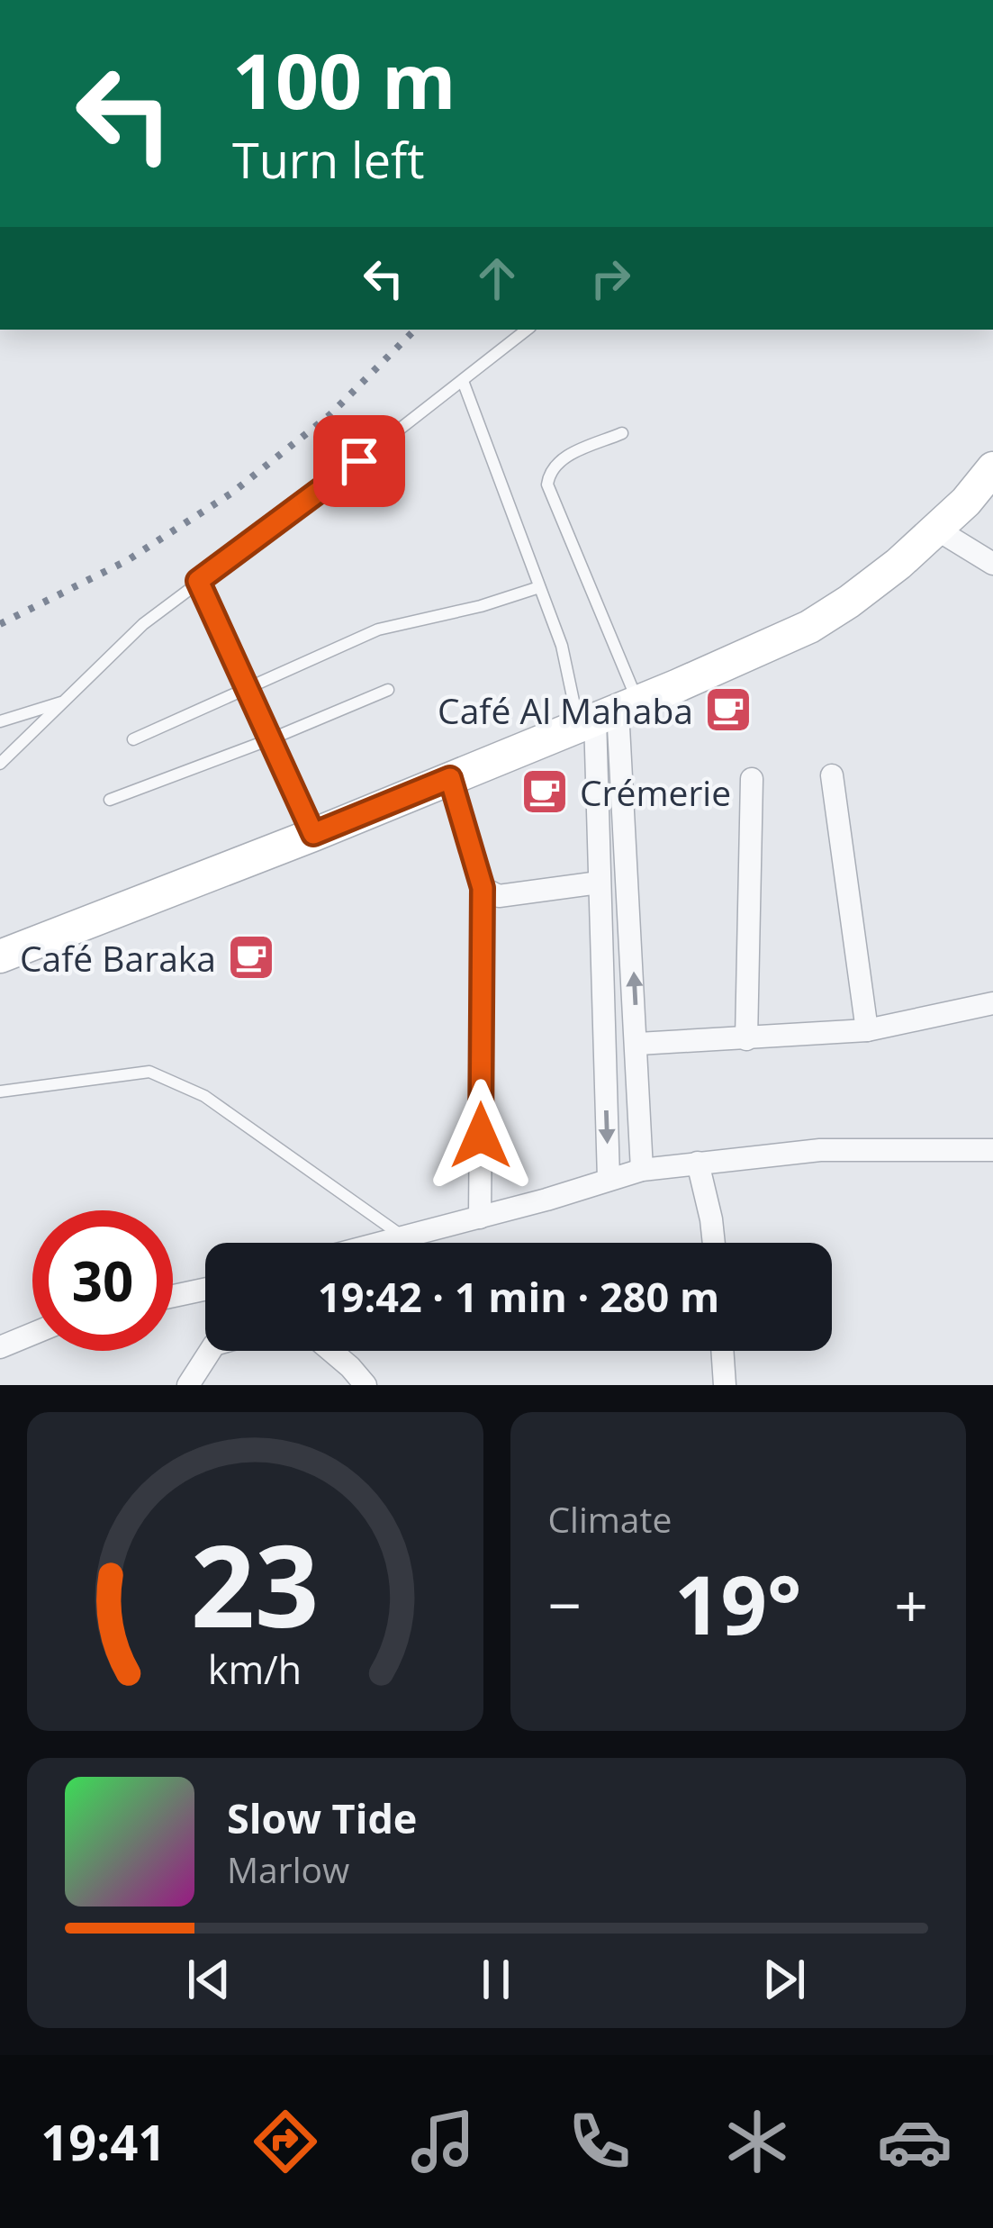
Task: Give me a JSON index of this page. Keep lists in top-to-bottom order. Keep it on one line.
{"places":{"cafe":["Café Al Mahaba","Crémerie","Café Baraka"]},"page":{"turn":["100 m","Turn left"],"limit":"30","trip":"19:42 · 1 min · 280 m","tile":"Climate","heat":["−","19°","+"],"song":["Slow Tide","Marlow"],"tabs":"19:41","gauge":["23","km/h"]}}
